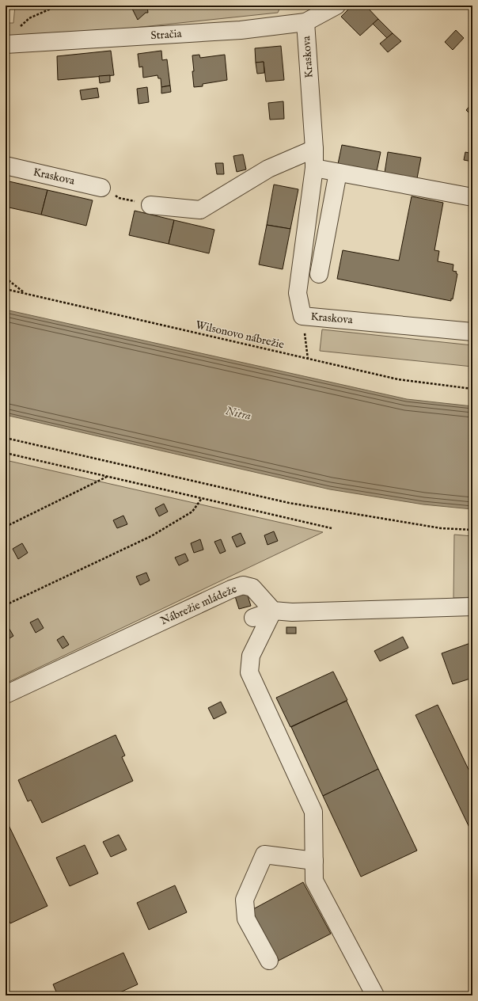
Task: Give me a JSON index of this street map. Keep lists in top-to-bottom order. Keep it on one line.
{"streets":{"street":["Stračia","Kraskova","Nábrežie mládeže"],"path":["Wilsonovo nábrežie"]},"crossings":[["Stračia","Kraskova"]],"water":["Nitra"]}
